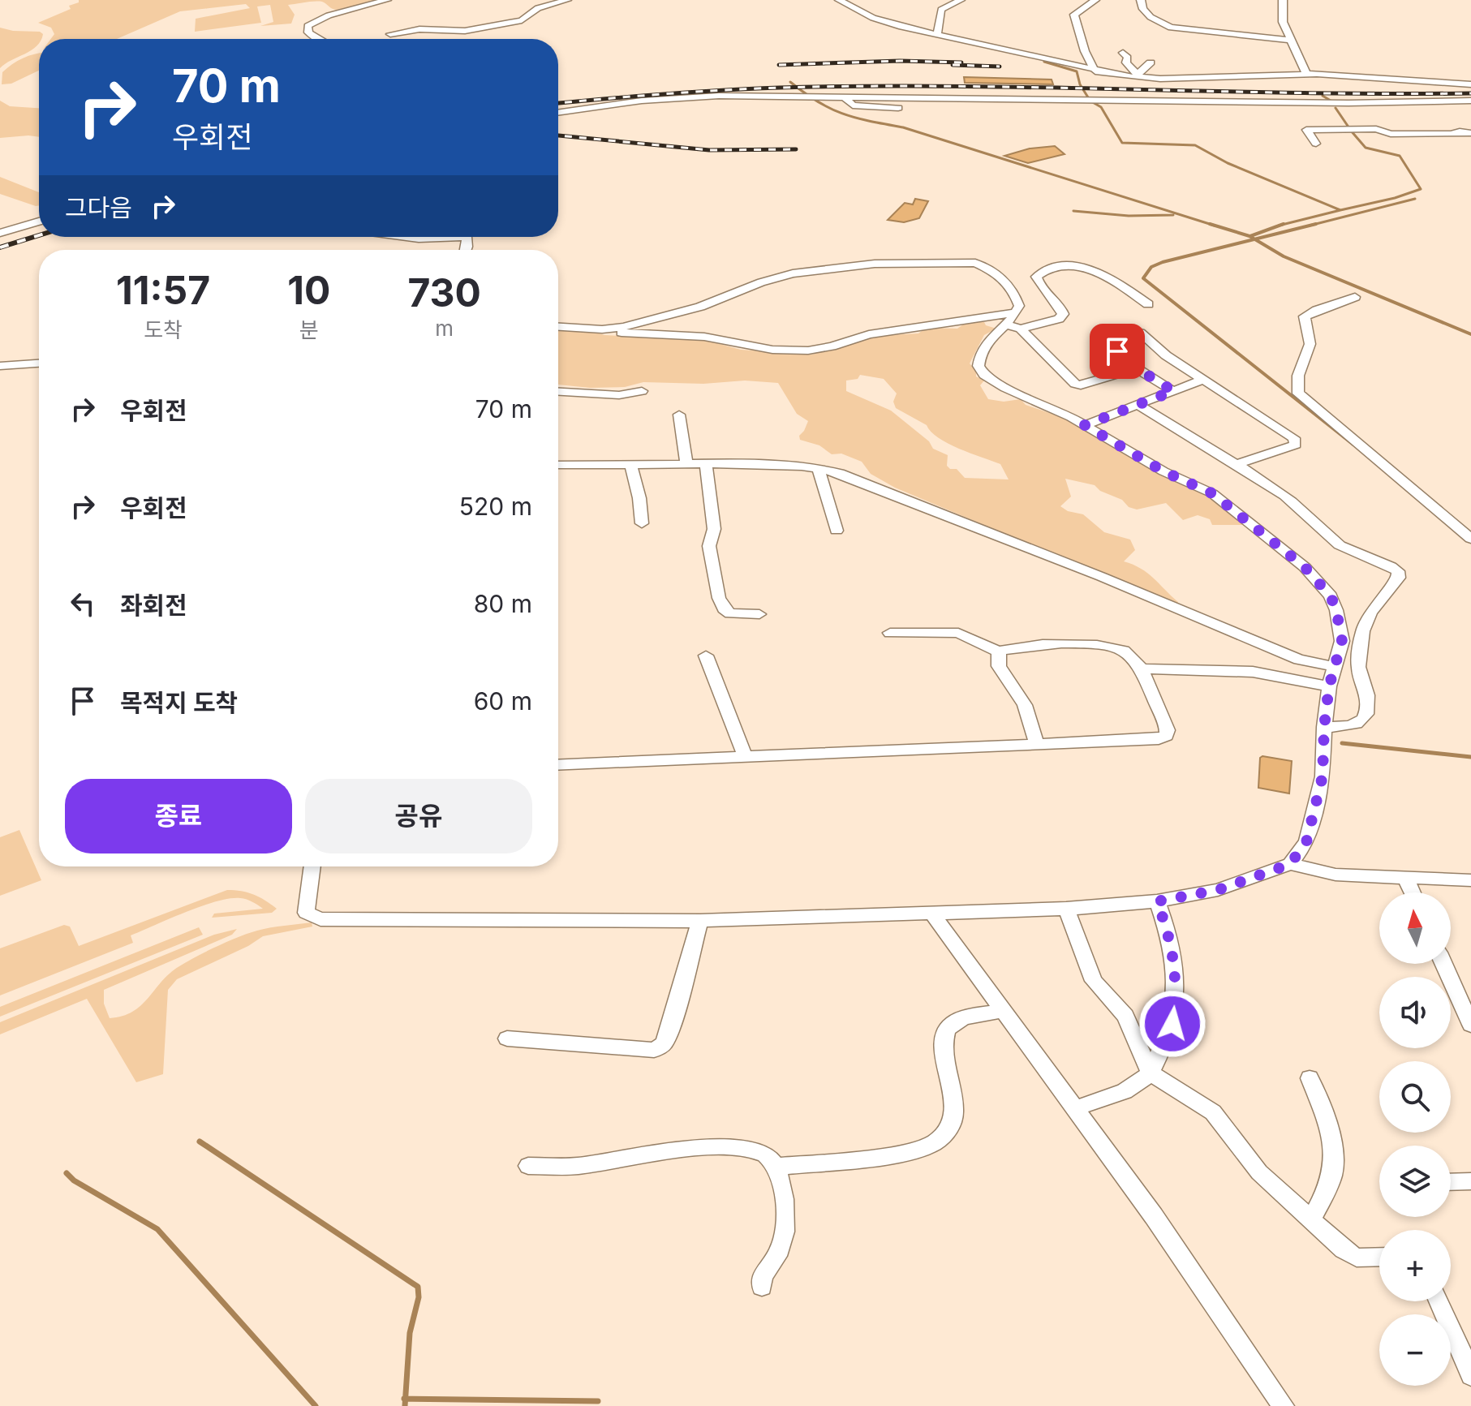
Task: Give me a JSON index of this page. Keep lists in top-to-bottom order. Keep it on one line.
{"north":"top","page":{"turn":["70 m","우회전"],"then":"그다음","eta":["11:57","도착","10","분","730","m"],"list":[{"name":"우회전","value":"70 m"},{"name":"우회전","value":"520 m"},{"name":"좌회전","value":"80 m"},{"name":"목적지 도착","value":"60 m"}],"buttons":["종료","공유"],"map_buttons":["+","−"]}}
